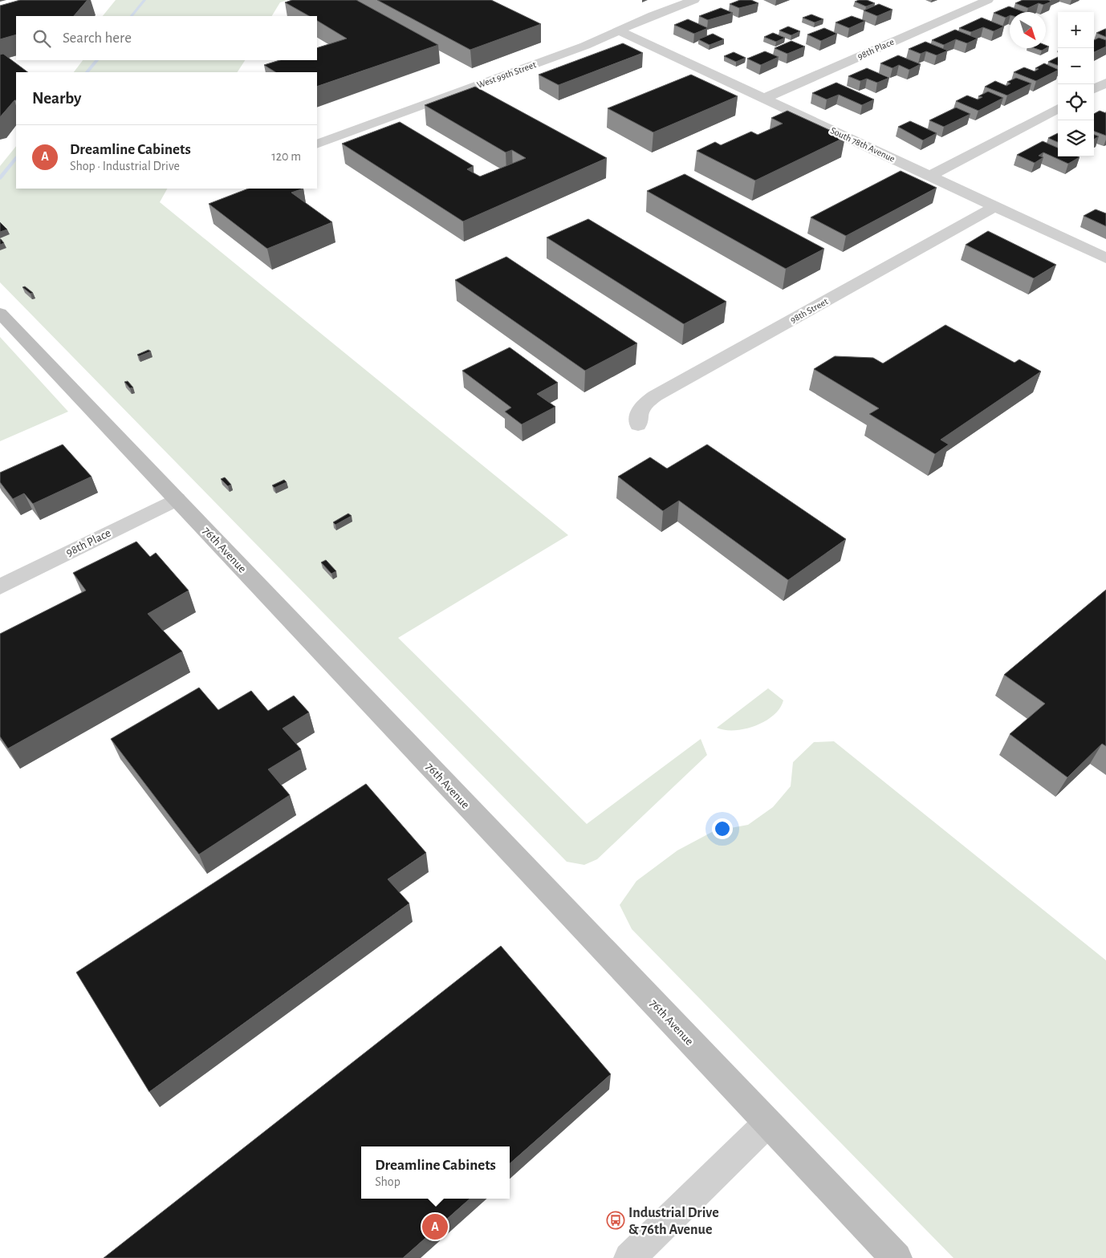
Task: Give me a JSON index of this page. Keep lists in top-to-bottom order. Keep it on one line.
{"streets":{"street":["98th Place","West 99th Street","South 78th Avenue","98th Street","76th Avenue"]},"crossings":[["98th Place","South 78th Avenue"],["98th Place","76th Avenue"],["West 99th Street","South 78th Avenue"],["South 78th Avenue","98th Street"]],"places":{"bus stop":["Industrial Drive & 76th Avenue"]},"north":"bottom right","page":{"map_buttons":["+","−"],"search":"Search here","heading":"Nearby","list":[{"mark":"A","name":"Dreamline Cabinets","note":"Shop · Industrial Drive","value":"120 m"}],"popup":["Dreamline Cabinets","Shop"],"pins":"A"}}
